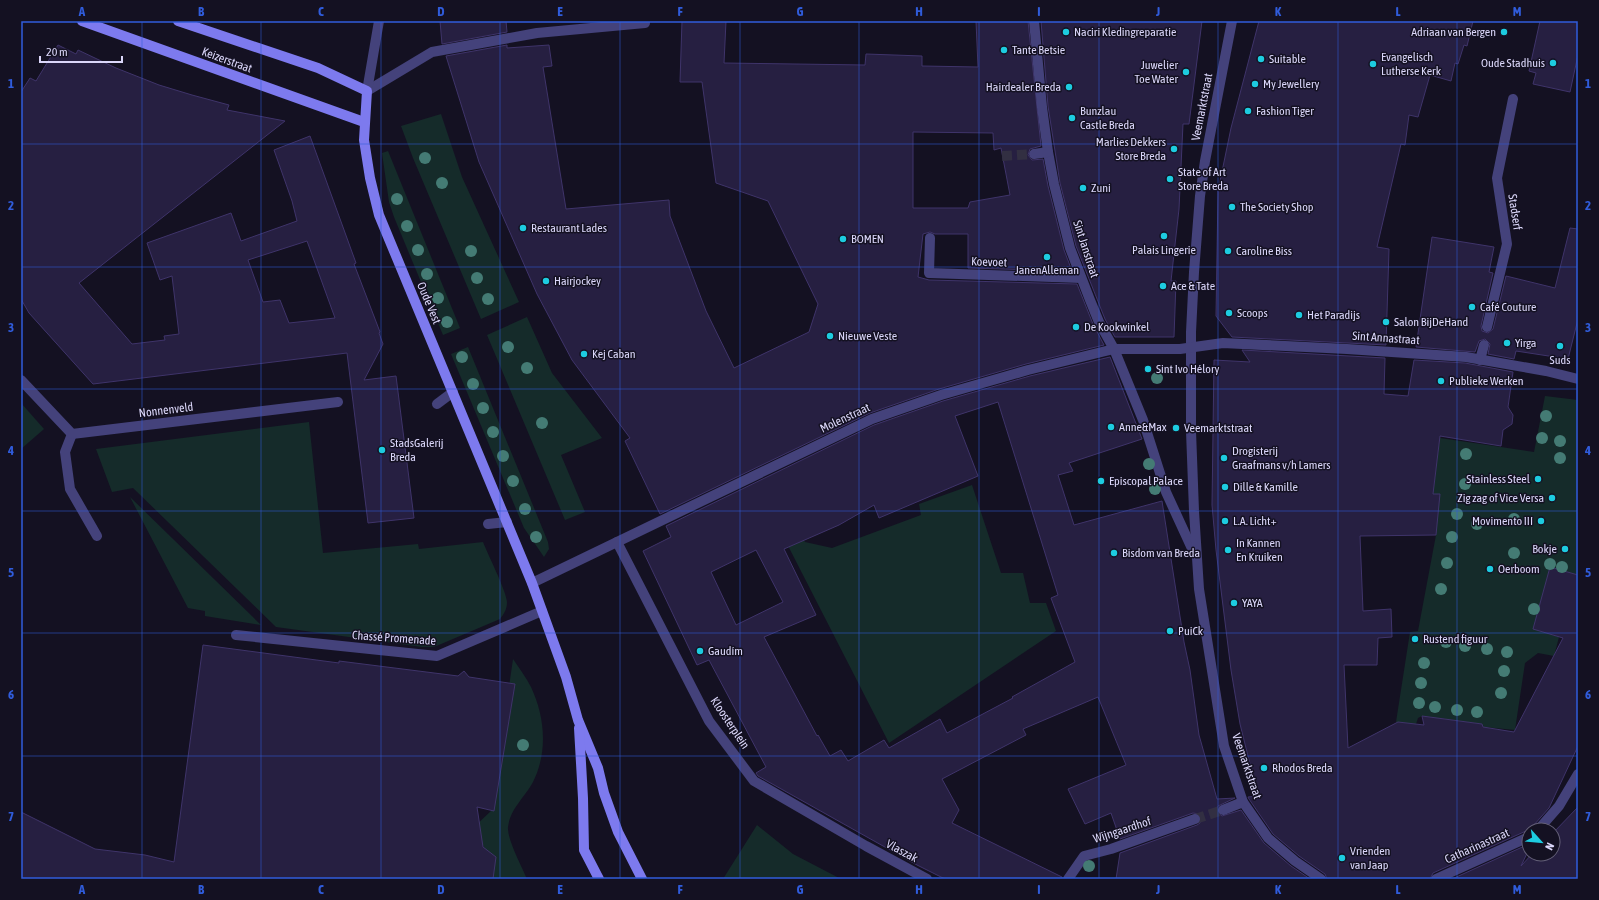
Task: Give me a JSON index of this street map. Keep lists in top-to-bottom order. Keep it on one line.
{"streets":{"street":["Keizerstraat","Veemarktstraat","Stadserf","Sint Janstraat","Koevoet","Oude Vest","Sint Annastraat","Nonnenveld","Molenstraat","Chassé Promenade","Kloosterplein","Wijngaardhof","Catharinastraat","Vlaszak"]},"crossings":[["Keizerstraat","Oude Vest"],["Veemarktstraat","Sint Janstraat"],["Veemarktstraat","Sint Annastraat"],["Veemarktstraat","Molenstraat"],["Sint Janstraat","Koevoet"],["Sint Janstraat","Molenstraat"],["Oude Vest","Molenstraat"],["Sint Annastraat","Molenstraat"],["Molenstraat","Kloosterplein"],["Kloosterplein","Vlaszak"]],"places":["Naciri Kledingreparatie","Adriaan van Bergen","Tante Betsie","Suitable","Oude Stadhuis","Evangelisch Lutherse Kerk","Juwelier Toe Water","My Jewellery","Hairdealer Breda","Fashion Tiger","Bunzlau Castle Breda","Marlies Dekkers Store Breda","State of Art Store Breda","Zuni","The Society Shop","Restaurant Lades","Palais Lingerie","BOMEN","Caroline Biss","JanenAlleman","Hairjockey","Ace & Tate","Café Couture","Scoops","Het Paradijs","Salon BijDeHand","De Kookwinkel","Nieuwe Veste","Yirga","Suds","Kej Caban","Sint Ivo Hélory","Publieke Werken","Anne&Max","Veemarktstraat","StadsGalerij Breda","Drogisterij Graafmans v/h Lamers","Stainless Steel","Episcopal Palace","Dille & Kamille","Zig zag of Vice Versa","L.A. Licht+","Movimento III","Bokje","In Kannen En Kruiken","Bisdom van Breda","Oerboom","YAYA","PuiCk","Rustend figuur","Gaudím","Rhodos Breda","Vrienden van Jaap"],"scale_bar":"20 m","north":"bottom right","grid":{"columns":["A","B","C","D","E","F","G","H","I","J","K","L","M"],"rows":["1","2","3","4","5","6","7"]}}
